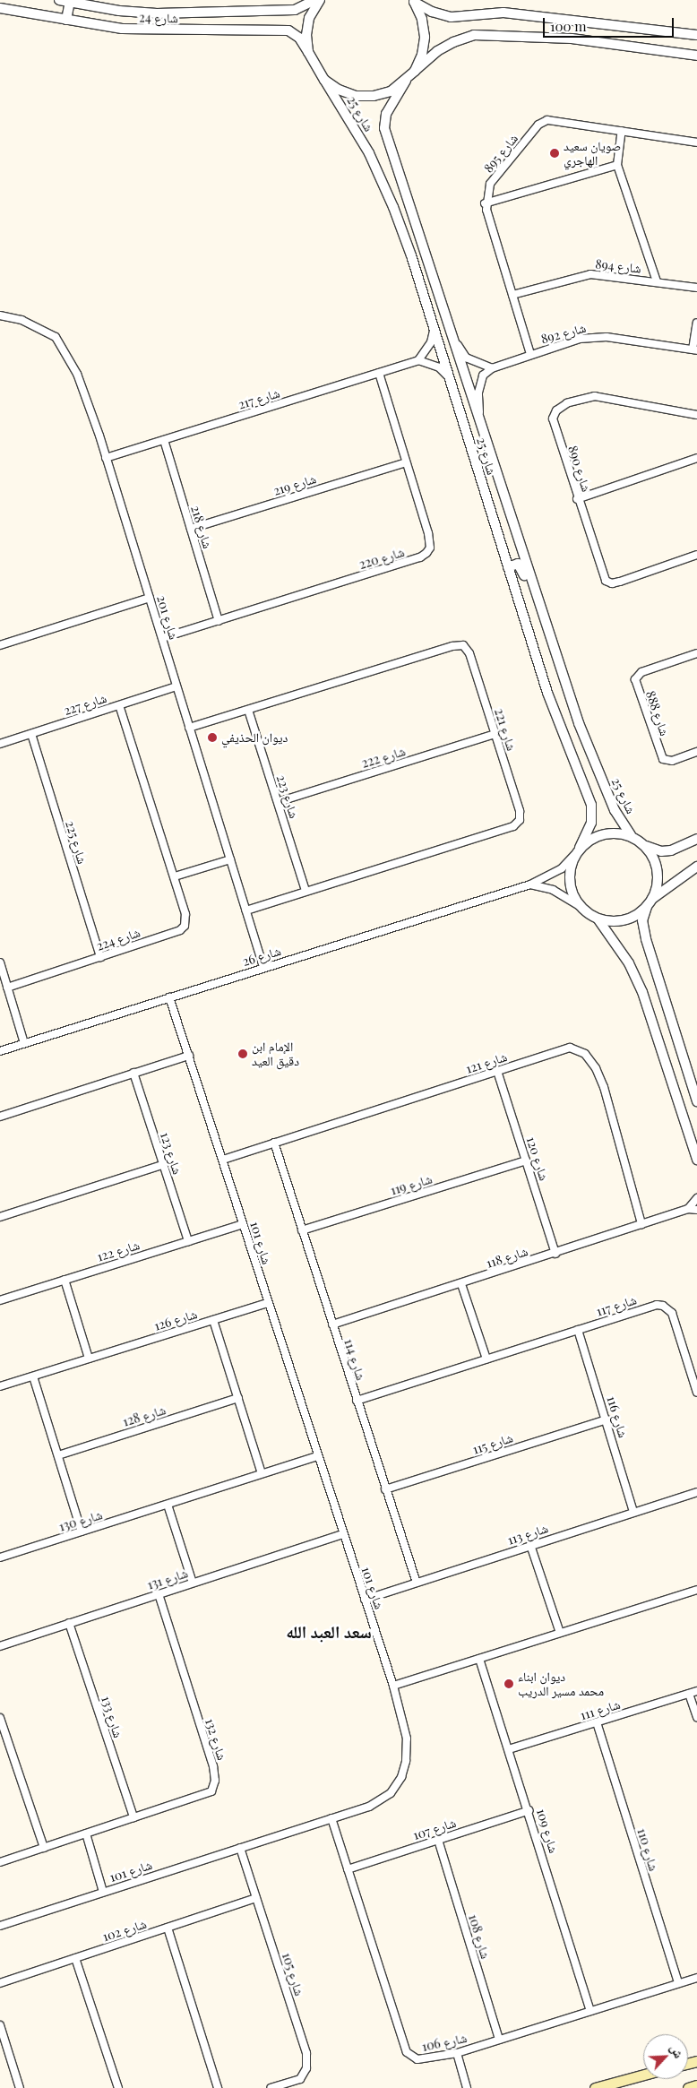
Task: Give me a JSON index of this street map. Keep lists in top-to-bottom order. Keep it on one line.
{"streets":{"street":["شارع 24","شارع 25","شارع 895","شارع 894","شارع 892","شارع 217","شارع 890","شارع 219","شارع 218","شارع 220","شارع 201","شارع 227","شارع 888","شارع 221","شارع 222","شارع 223","شارع 225","شارع 224","شارع 26","شارع 121","شارع 123","شارع 120","شارع 119","شارع 101","شارع 122","شارع 118","شارع 117","شارع 126","شارع 114","شارع 128","شارع 116","شارع 115","شارع 130","شارع 113","شارع 131","شارع 111","شارع 133","شارع 132","شارع 107","شارع 109","شارع 110","شارع 102","شارع 108","شارع 105","شارع 106"]},"crossings":[["شارع 24","شارع 25"],["شارع 25","شارع 26"],["شارع 217","شارع 218"],["شارع 217","شارع 220"],["شارع 217","شارع 201"],["شارع 219","شارع 218"],["شارع 219","شارع 220"],["شارع 218","شارع 220"],["شارع 220","شارع 201"],["شارع 201","شارع 227"],["شارع 201","شارع 221"],["شارع 201","شارع 26"],["شارع 227","شارع 225"],["شارع 227","شارع 224"],["شارع 221","شارع 222"],["شارع 221","شارع 223"],["شارع 222","شارع 223"],["شارع 225","شارع 224"],["شارع 26","شارع 101"],["شارع 121","شارع 120"],["شارع 121","شارع 101"],["شارع 121","شارع 118"],["شارع 121","شارع 114"],["شارع 123","شارع 122"],["شارع 120","شارع 119"],["شارع 120","شارع 118"],["شارع 119","شارع 114"],["شارع 101","شارع 122"],["شارع 101","شارع 126"],["شارع 101","شارع 130"],["شارع 101","شارع 113"],["شارع 101","شارع 131"],["شارع 101","شارع 105"],["شارع 101","شارع 106"],["شارع 118","شارع 114"],["شارع 117","شارع 114"],["شارع 117","شارع 116"],["شارع 114","شارع 115"],["شارع 114","شارع 113"],["شارع 116","شارع 115"],["شارع 116","شارع 113"],["شارع 131","شارع 133"],["شارع 131","شارع 132"],["شارع 111","شارع 109"],["شارع 111","شارع 110"],["شارع 133","شارع 132"],["شارع 107","شارع 109"],["شارع 107","شارع 108"],["شارع 107","شارع 106"],["شارع 109","شارع 106"],["شارع 110","شارع 106"],["شارع 102","شارع 105"],["شارع 108","شارع 106"]],"districts":["سعد العبد الله"],"places":["صويان سعيد الهاجري","ديوان الحذيفي","الإمام ابن دقيق العيد","ديوان ابناء محمد مسير الدريب"],"scale_bar":"100 m","north":"top right"}
